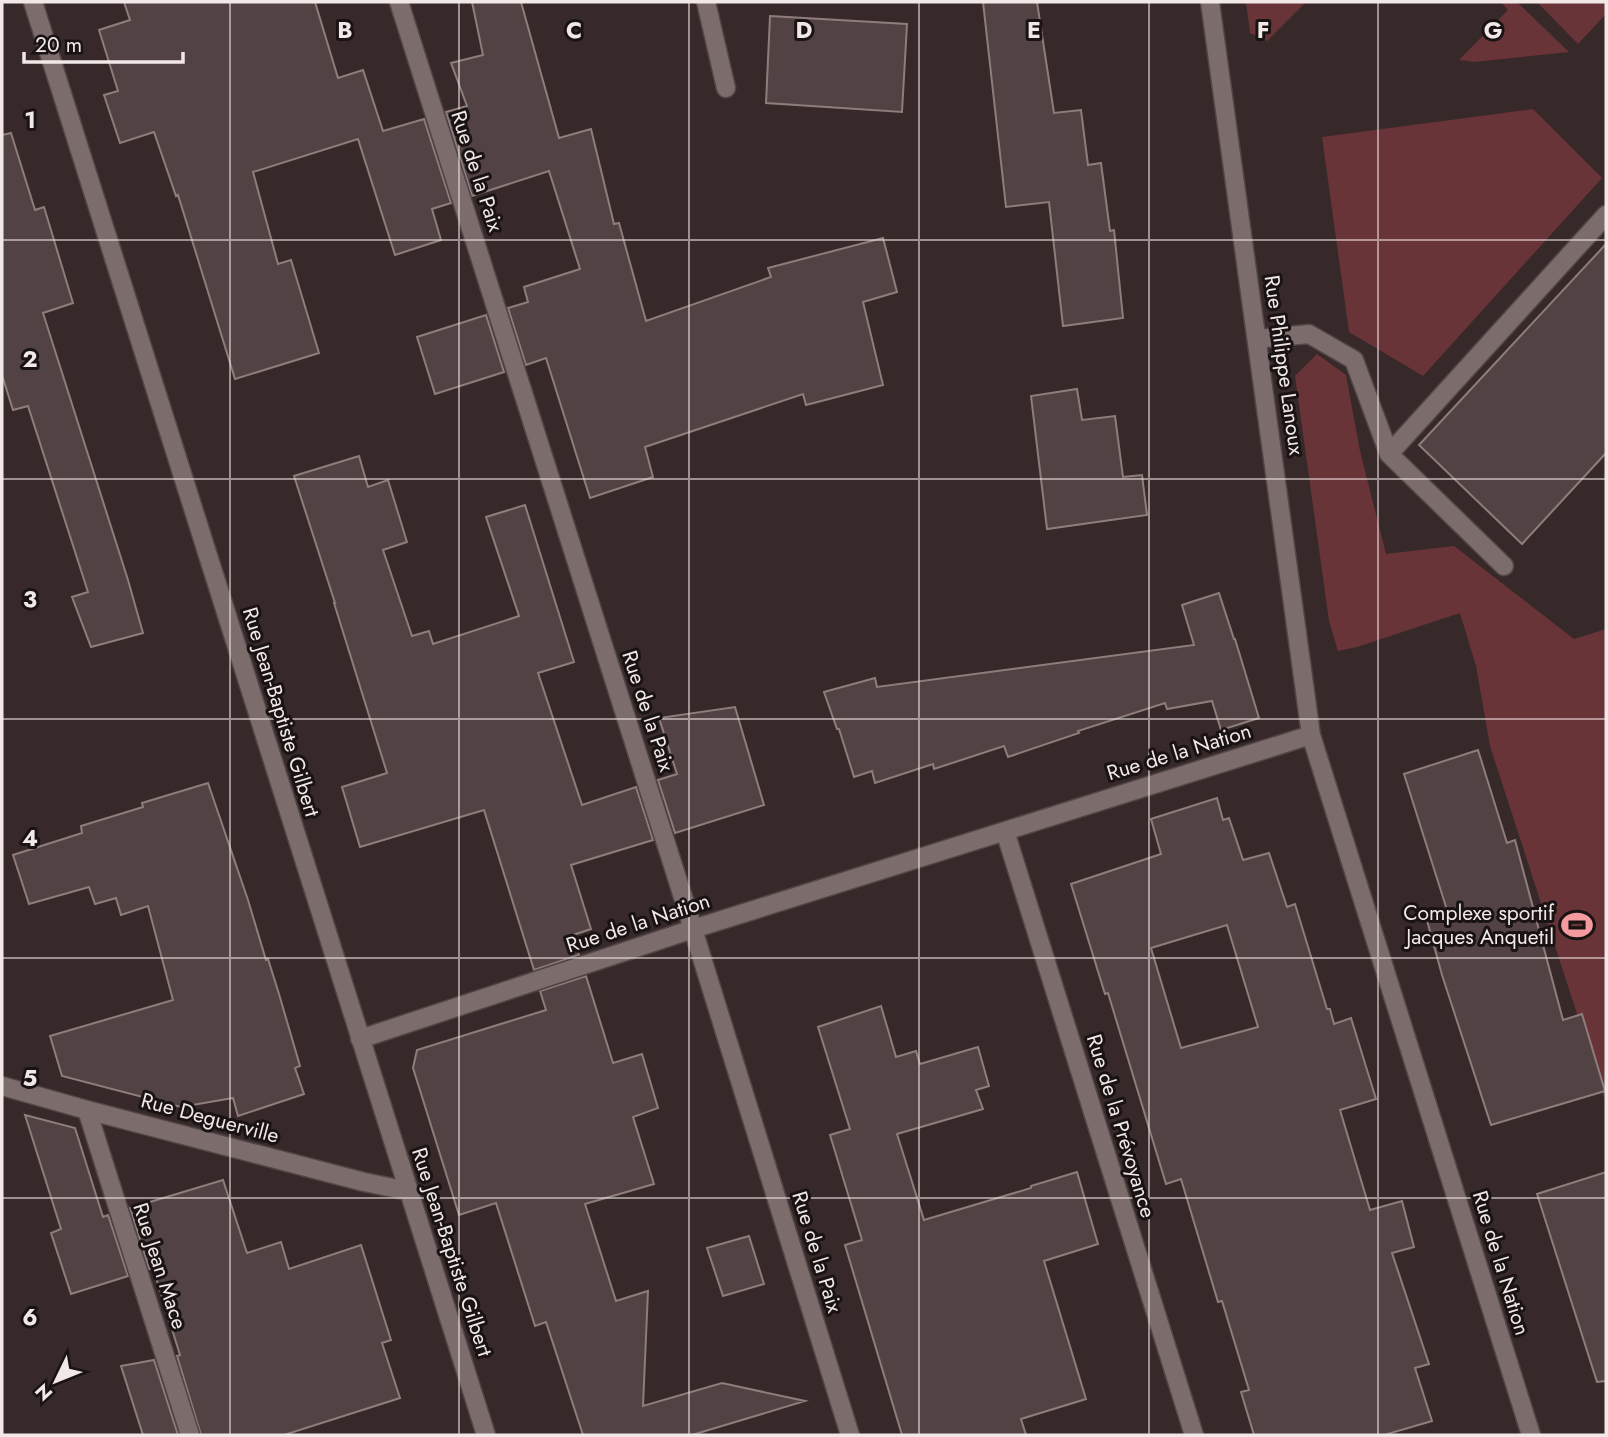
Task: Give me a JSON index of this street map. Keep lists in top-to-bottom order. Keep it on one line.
{"streets":{"street":["Rue de la Paix","Rue Philippe Lanoux","Rue Jean-Baptiste Gilbert","Rue de la Nation","Rue Deguerville","Rue de la Prévoyance","Rue Jean Mace"]},"crossings":[["Rue de la Paix","Rue de la Nation"],["Rue Philippe Lanoux","Rue de la Nation"],["Rue Jean-Baptiste Gilbert","Rue de la Nation"],["Rue Jean-Baptiste Gilbert","Rue Deguerville"],["Rue de la Nation","Rue de la Prévoyance"],["Rue Deguerville","Rue Jean Mace"]],"places":{"sports":["Complexe sportif Jacques Anquetil"]},"scale_bar":"20 m","north":"bottom left","grid":{"columns":["B","C","D","E","F","G"],"rows":["1","2","3","4","5","6"]}}
